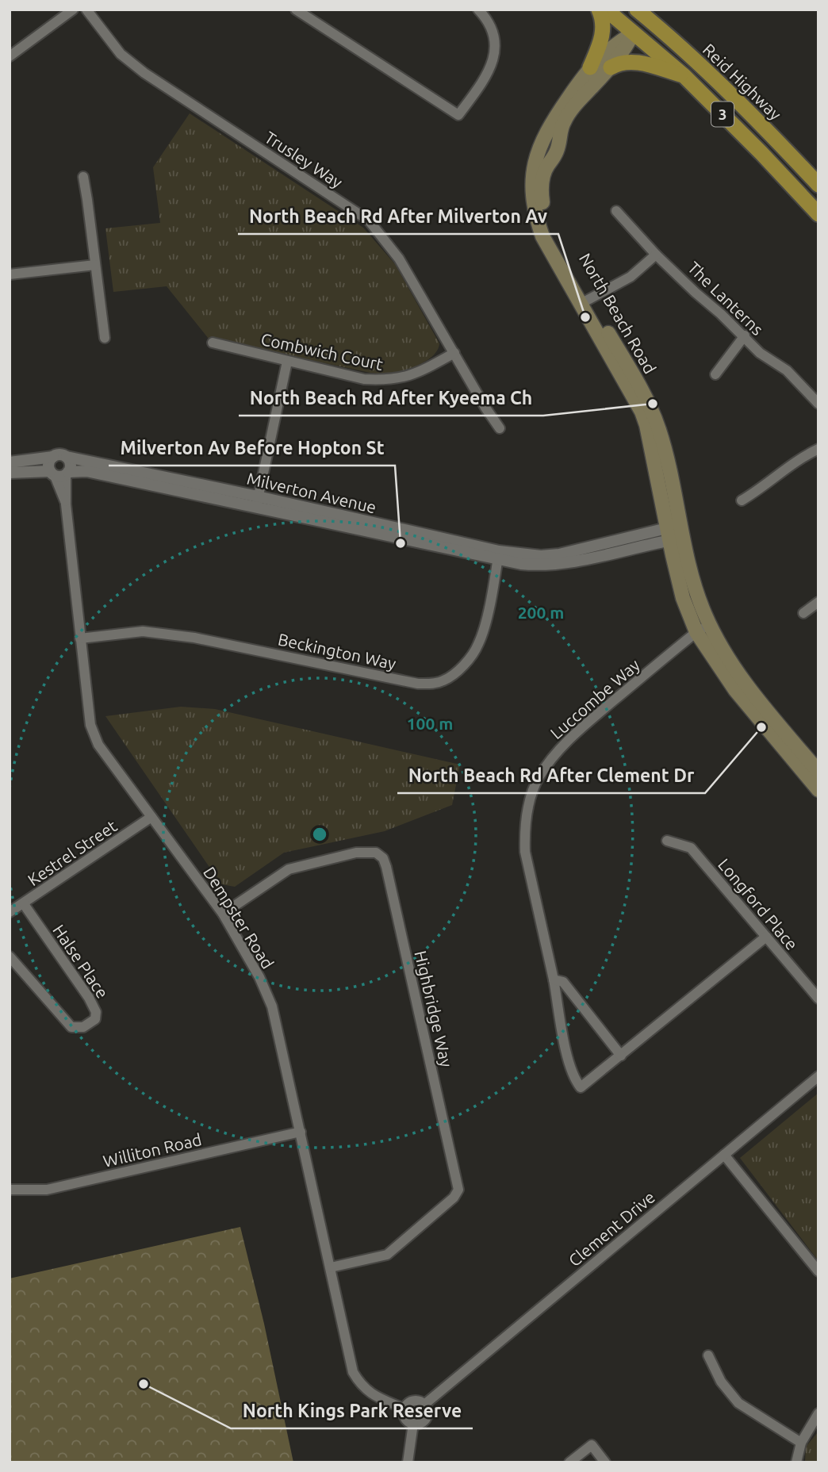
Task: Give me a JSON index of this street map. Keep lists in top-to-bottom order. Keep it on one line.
{"streets":{"highway":["Reid Highway","3"],"main road":["North Beach Road"],"street":["Trusley Way","The Lanterns","Combwich Court","Milverton Avenue","Beckington Way","Luccombe Way","Kestrel Street","Longford Place","Dempster Road","Halse Place","Highbridge Way","Williton Road","Clement Drive"]},"crossings":[["3","North Beach Road"],["Trusley Way","Combwich Court"],["North Beach Road","Milverton Avenue"],["North Beach Road","Luccombe Way"],["Milverton Avenue","Beckington Way"],["Milverton Avenue","Dempster Road"],["Beckington Way","Dempster Road"],["Luccombe Way","Longford Place"],["Kestrel Street","Dempster Road"],["Kestrel Street","Halse Place"],["Dempster Road","Highbridge Way"],["Dempster Road","Williton Road"],["Dempster Road","Clement Drive"]],"places":["North Beach Rd After Milverton Av","North Beach Rd After Kyeema Ch","Milverton Av Before Hopton St","North Beach Rd After Clement Dr","North Kings Park Reserve"],"rings":["200 m","100 m"]}
